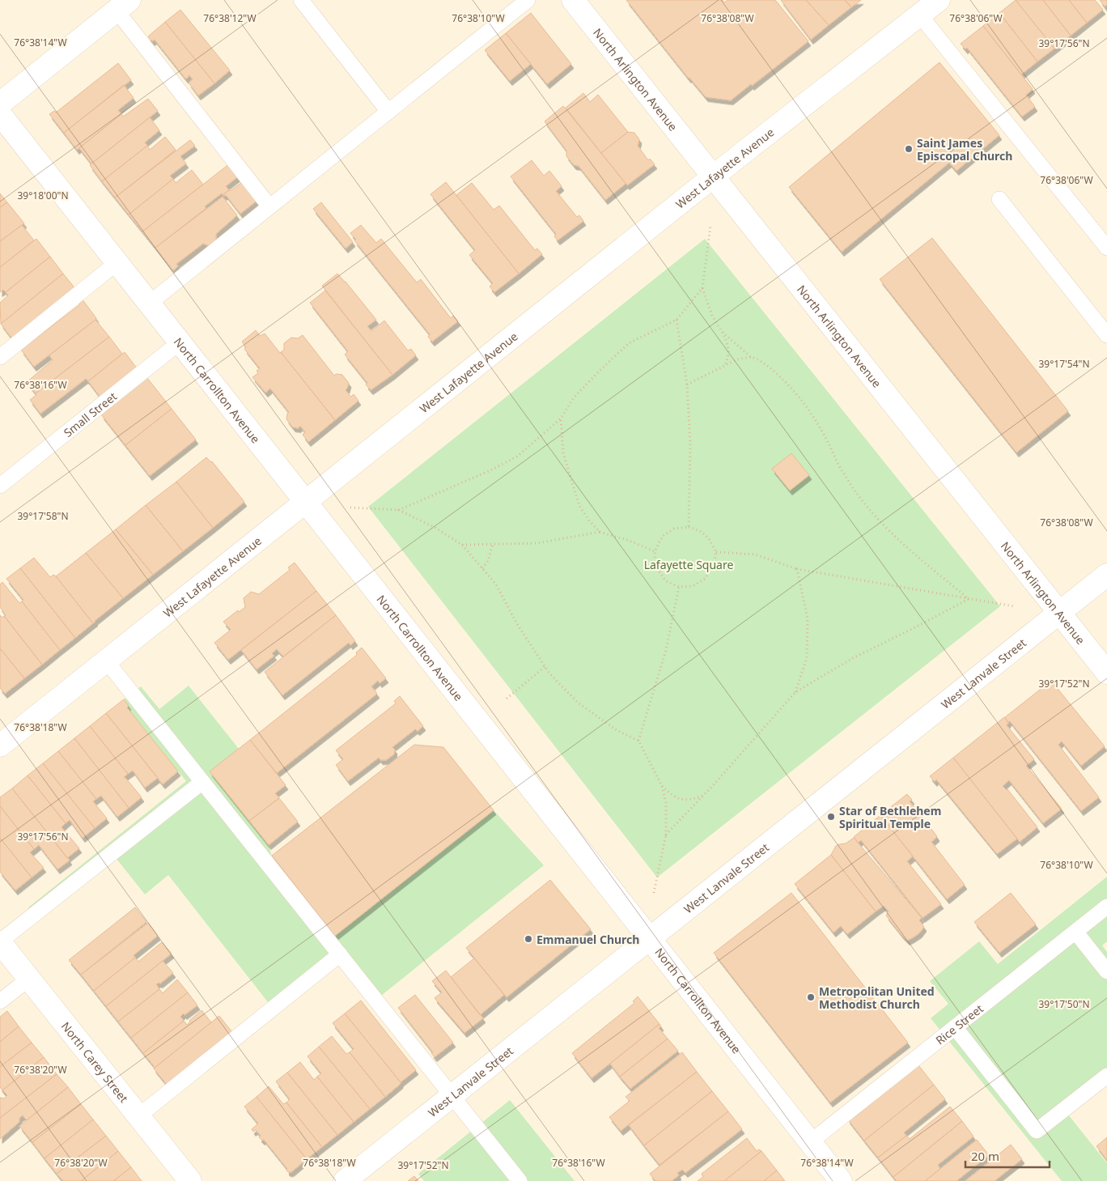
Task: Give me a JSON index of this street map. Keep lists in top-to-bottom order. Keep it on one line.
{"streets":{"street":["North Arlington Avenue","West Lafayette Avenue","North Carrollton Avenue","West Lanvale Street","North Carey Street"],"lane":["Small Street","Rice Street"]},"crossings":[["North Arlington Avenue","West Lafayette Avenue"],["North Arlington Avenue","West Lanvale Street"],["West Lafayette Avenue","North Carrollton Avenue"],["North Carrollton Avenue","Small Street"],["North Carrollton Avenue","West Lanvale Street"],["North Carrollton Avenue","Rice Street"]],"parks":["Lafayette Square"],"places":["Saint James Episcopal Church","Star of Bethlehem Spiritual Temple","Emmanuel Church","Metropolitan United Methodist Church"],"scale_bar":"20 m","coordinates":["76°38'12\"W","76°38'10\"W","76°38'08\"W","76°38'06\"W","76°38'14\"W","39°17'56\"N","39°18'00\"N","39°17'54\"N","76°38'16\"W","39°17'58\"N","39°17'52\"N","76°38'18\"W","39°17'50\"N","76°38'20\"W"]}
